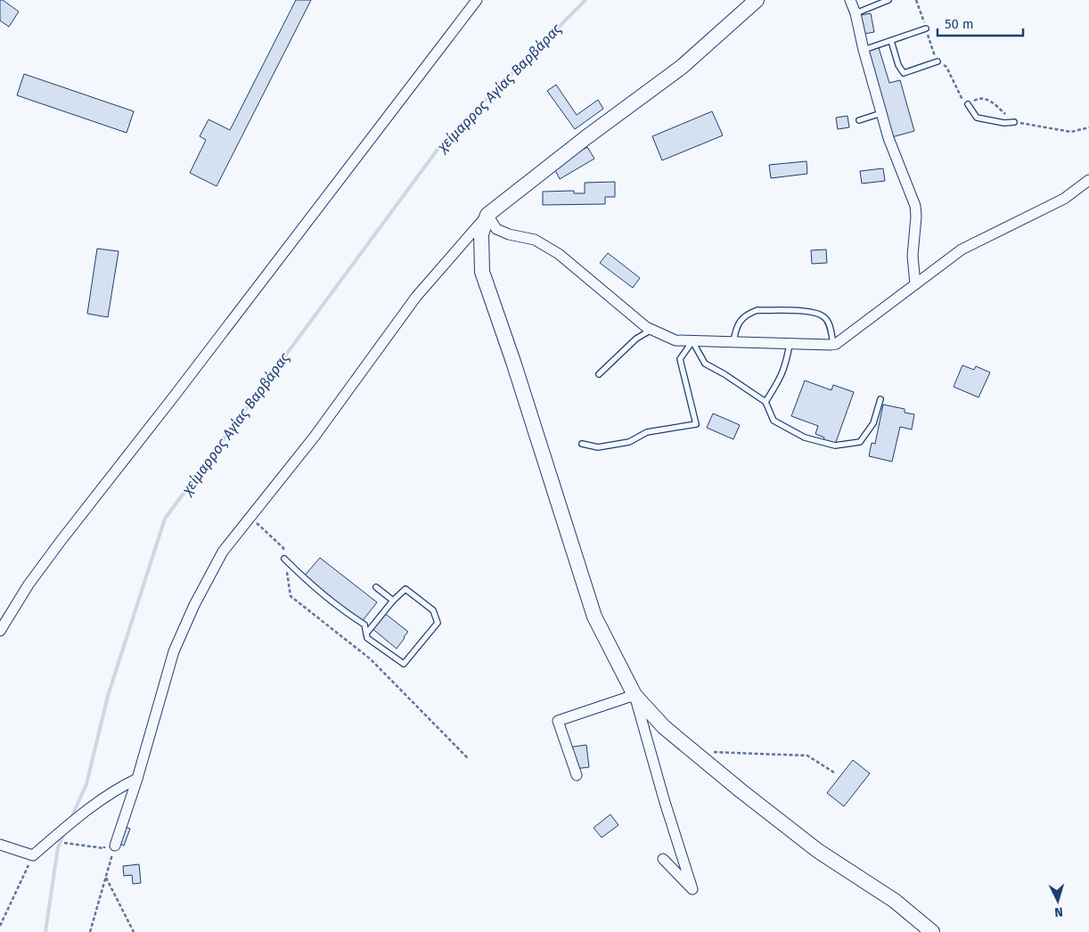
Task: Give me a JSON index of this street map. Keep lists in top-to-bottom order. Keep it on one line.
{"water":["χείμαρρος Αγίας Βαρβάρας"],"scale_bar":"50 m","north":"bottom"}
